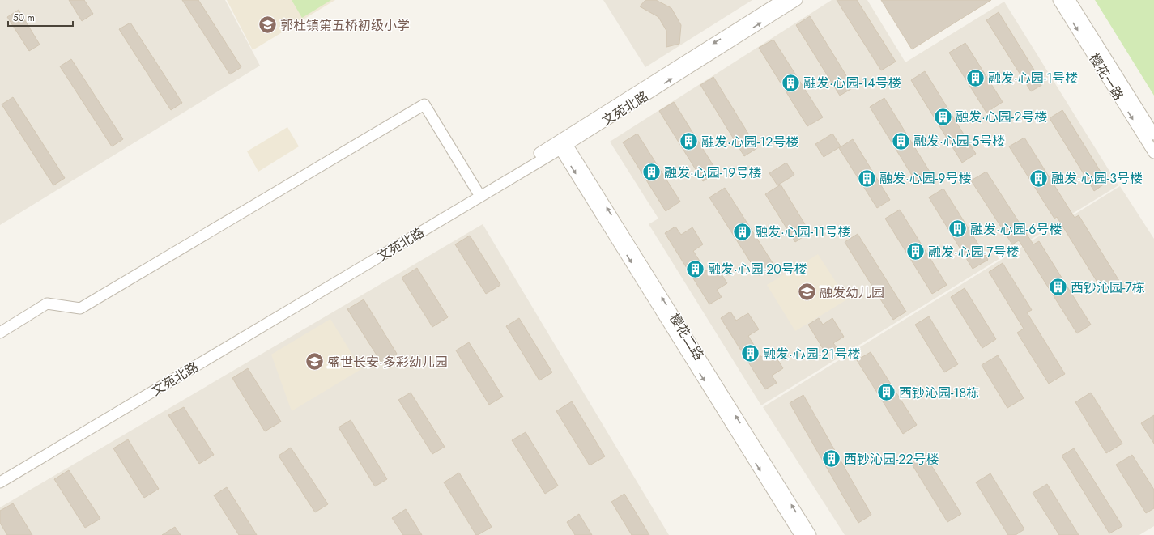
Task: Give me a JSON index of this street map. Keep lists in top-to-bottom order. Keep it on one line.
{"streets":{"street":["樱花一路","文苑北路","樱花二路"]},"crossings":[["文苑北路","樱花二路"]],"places":{"school or university":["郭杜镇第五桥初级小学","融发幼儿园","盛世长安·多彩幼儿园"],"building":["融发·心园-1号楼","融发·心园-14号楼","融发·心园-2号楼","融发·心园-5号楼","融发·心园-12号楼","融发·心园-19号楼","融发·心园-9号楼","融发·心园-3号楼","融发·心园-6号楼","融发·心园-11号楼","融发·心园-7号楼","融发·心园-20号楼","西钞沁园-7栋","融发·心园-21号楼","西钞沁园-18栋","西钞沁园-22号楼"]},"scale_bar":"50 m"}
